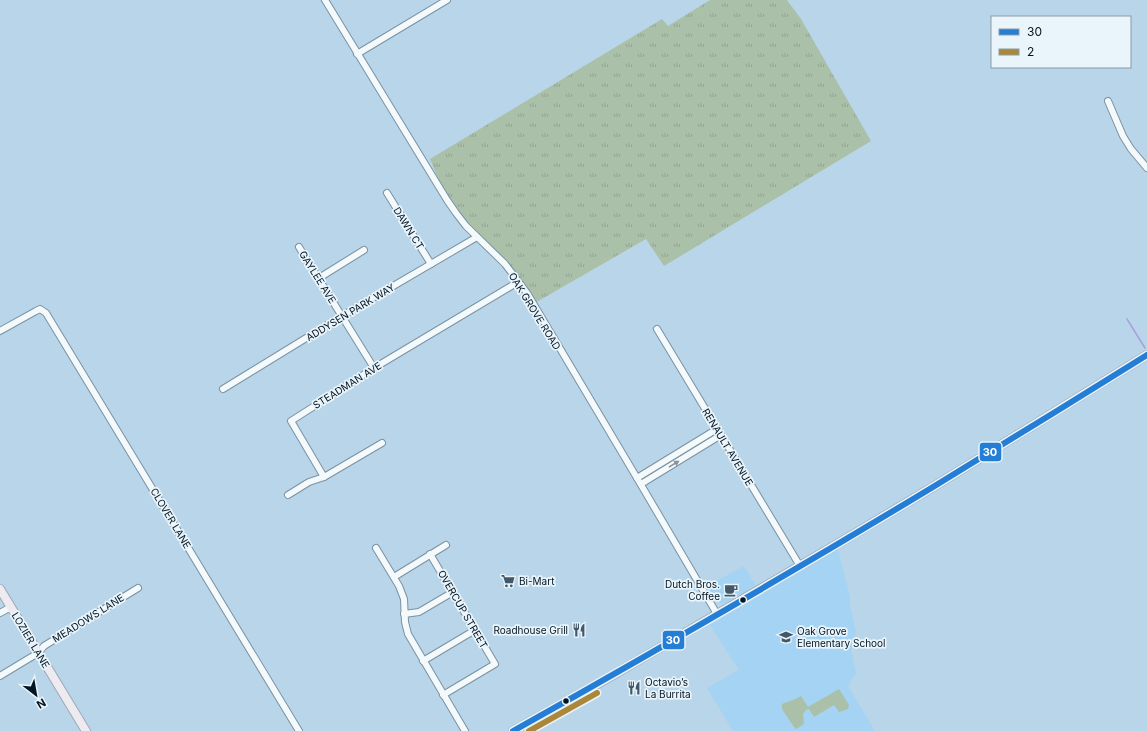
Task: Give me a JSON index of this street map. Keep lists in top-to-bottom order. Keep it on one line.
{"streets":{"main road":["LOZIER LANE"],"street":["DAWN CT","GAYLEE AVE","OAK GROVE ROAD","ADDYSEN PARK WAY","STEADMAN AVE","RENAULT AVENUE","CLOVER LANE","OVERCUP STREET","MEADOWS LANE"]},"crossings":[["DAWN CT","ADDYSEN PARK WAY"],["GAYLEE AVE","ADDYSEN PARK WAY"],["GAYLEE AVE","STEADMAN AVE"],["OAK GROVE ROAD","ADDYSEN PARK WAY"],["OAK GROVE ROAD","STEADMAN AVE"],["MEADOWS LANE","LOZIER LANE"]],"places":{"supermarket":["Bi-Mart"],"cafe":["Dutch Bros. Coffee"],"restaurant":["Roadhouse Grill","Octavio’s La Burrita"],"school or university":["Oak Grove Elementary School"]},"lines":["transit line 30","transit line 2"],"legend":["30","2"],"north":"bottom right"}
